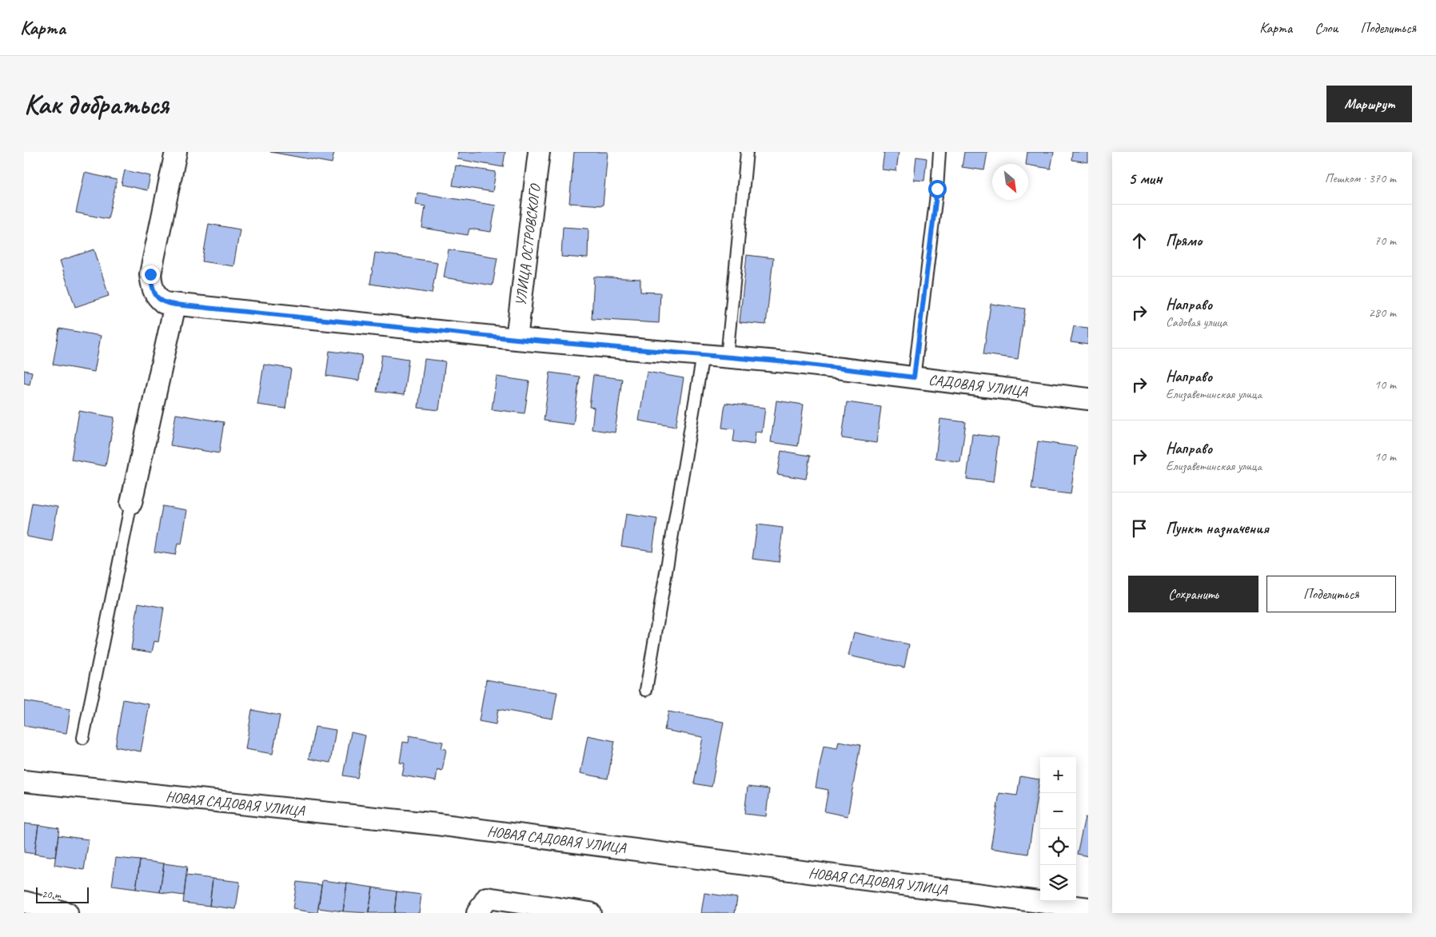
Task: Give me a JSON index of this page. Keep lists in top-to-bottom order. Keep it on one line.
{"streets":{"street":["УЛИЦА ОСТРОВСКОГО","САДОВАЯ УЛИЦА","НОВАЯ САДОВАЯ УЛИЦА"]},"crossings":[["УЛИЦА ОСТРОВСКОГО","САДОВАЯ УЛИЦА"]],"scale_bar":"20 m","north":"bottom right","page":{"header":"Карта","nav":["Карта","Слои","Поделиться"],"buttons":["Маршрут",["Сохранить","Поделиться"]],"title":"Как добраться","heading":["5 мин","Пешком · 370 m"],"list":[["Прямо","70 m"],["Направо","Садовая улица","280 m"],["Направо","Елизаветинская улица","10 m"],["Направо","Елизаветинская улица","10 m"],"Пункт назначения"],"map_buttons":["+","−"],"scale":"20 m"}}
